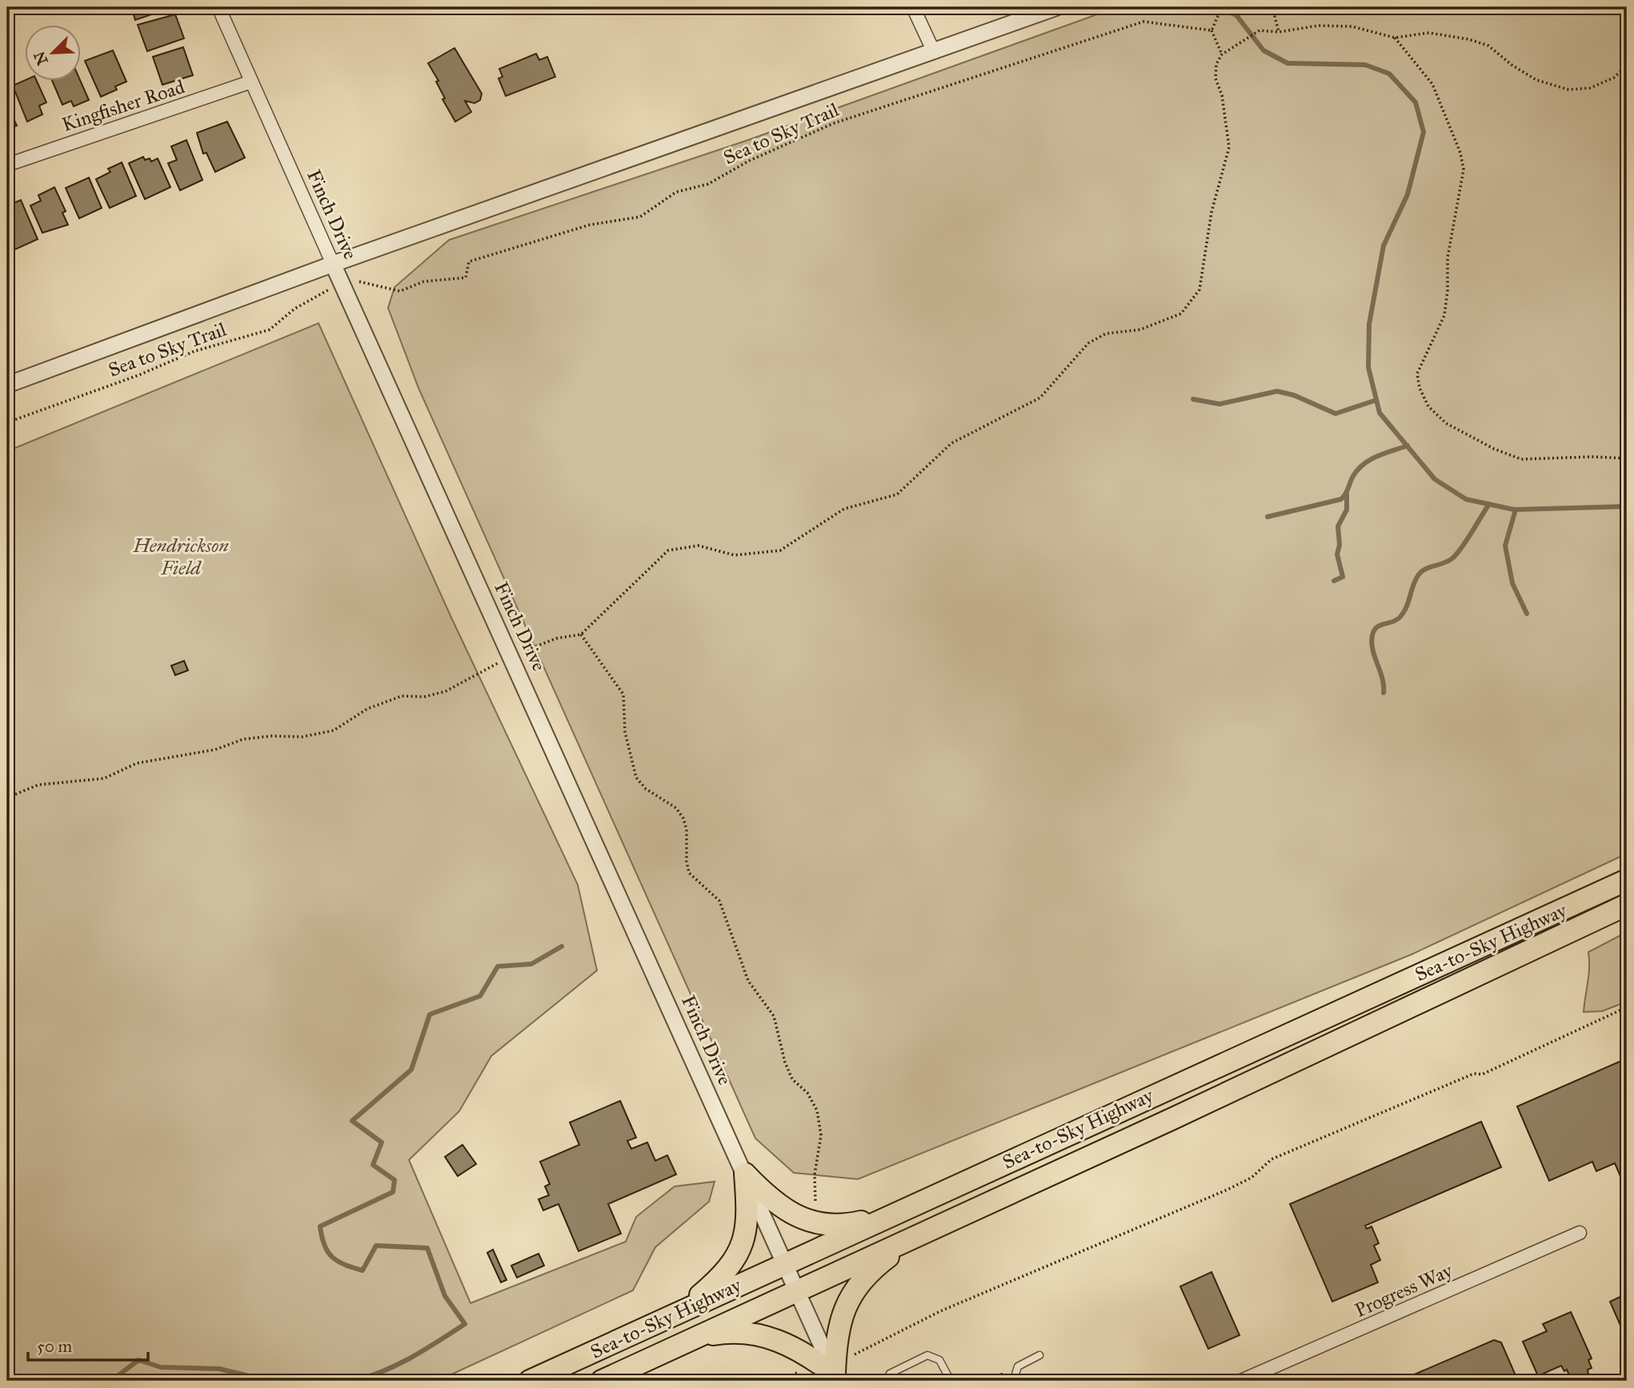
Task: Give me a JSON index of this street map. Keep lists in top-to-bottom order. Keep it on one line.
{"streets":{"highway":["Sea-to-Sky Highway"],"street":["Kingfisher Road","Finch Drive","Progress Way"],"path":["Sea to Sky Trail"]},"crossings":[["Kingfisher Road","Finch Drive"],["Finch Drive","Sea-to-Sky Highway"]],"parks":["Hendrickson Field"],"scale_bar":"50 m","north":"bottom left"}
